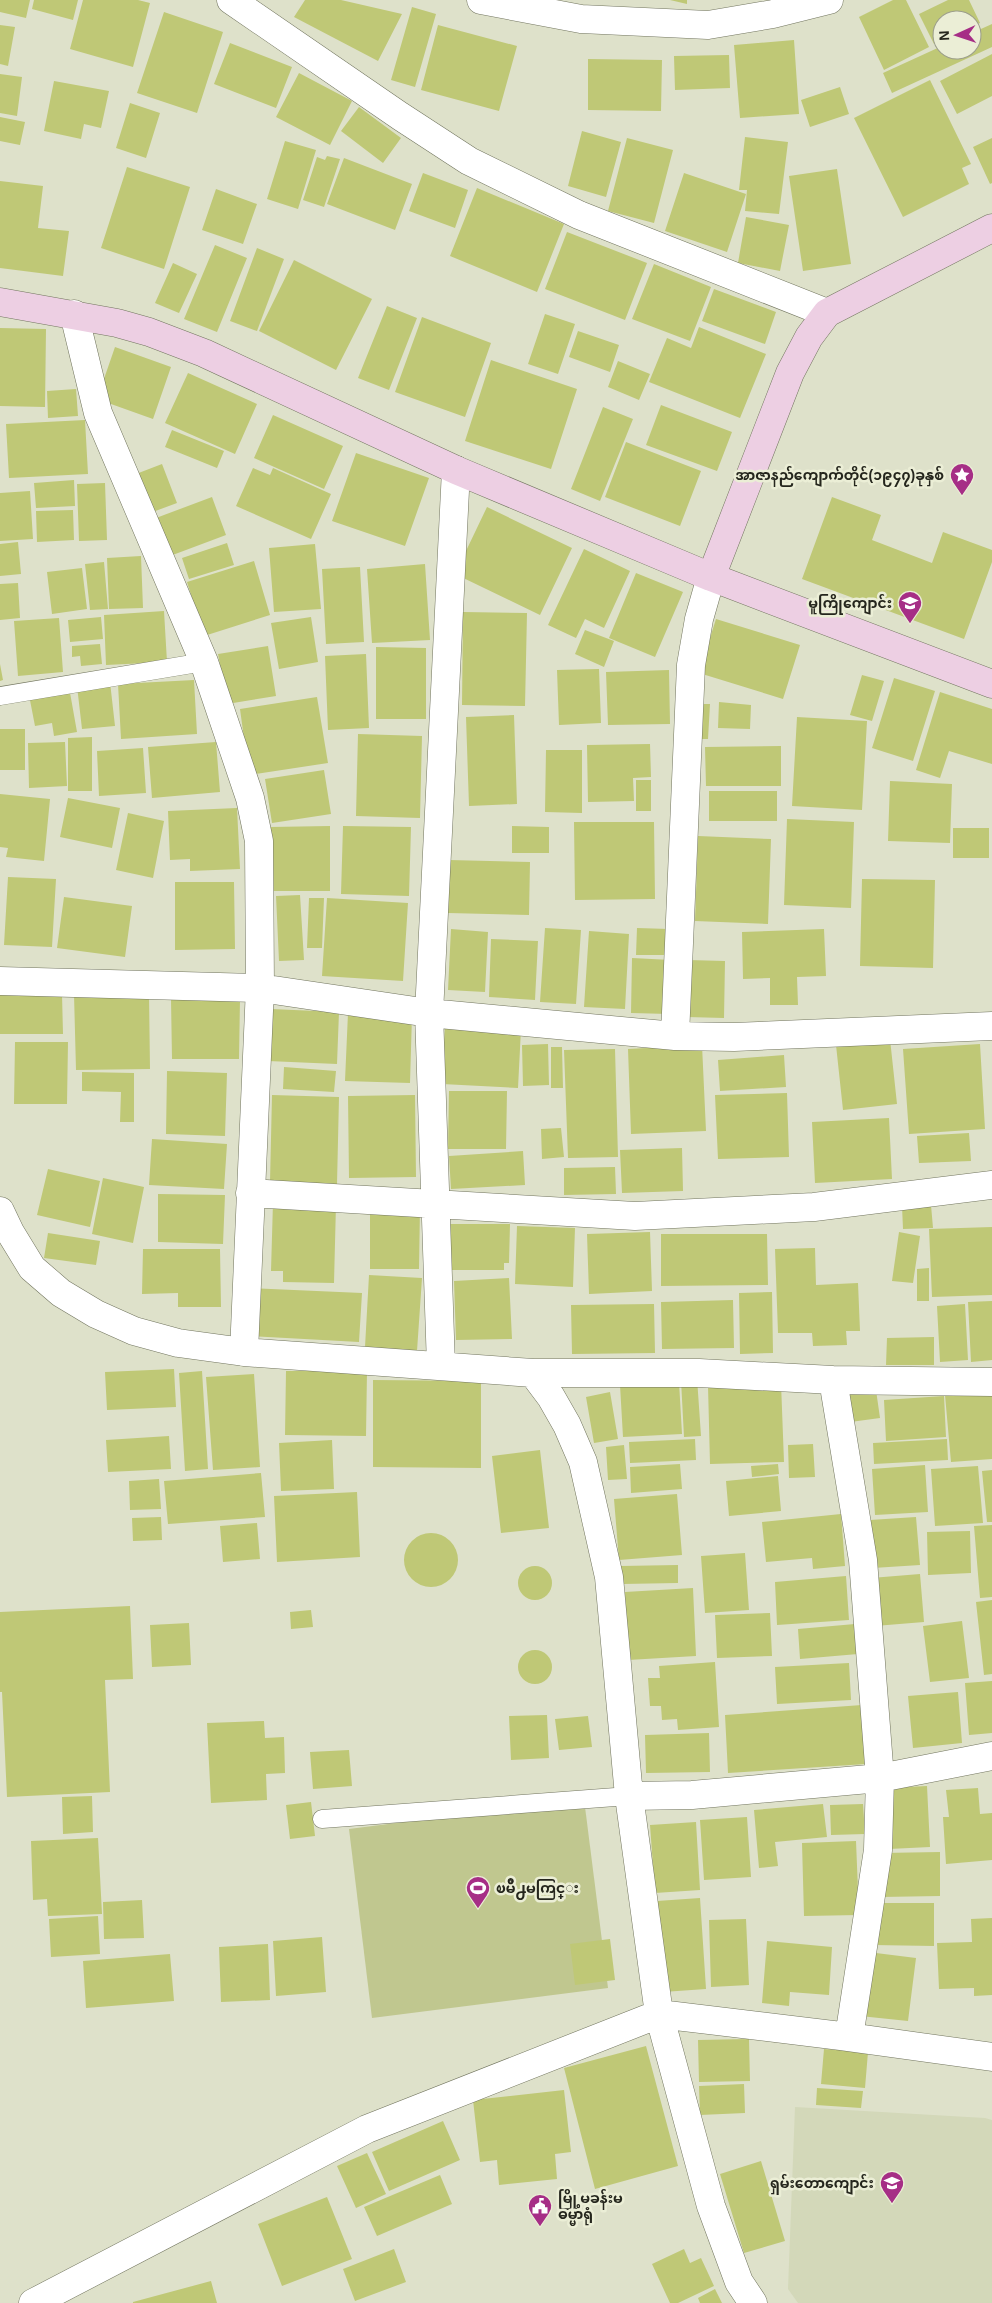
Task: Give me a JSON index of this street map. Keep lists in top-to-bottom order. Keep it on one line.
{"places":{"place":["အာဇာနည်ကျောက်တိုင်(၁၉၄၇)ခုနှစ်"],"school or university":["မူကြိုကျောင်း","ရှမ်းတောကျောင်း"],"sports":["ၿမိဳ႕မကြင္း"],"public building":["မြို့မခန်းမ ဓမ္မာရုံ"]},"north":"left"}
